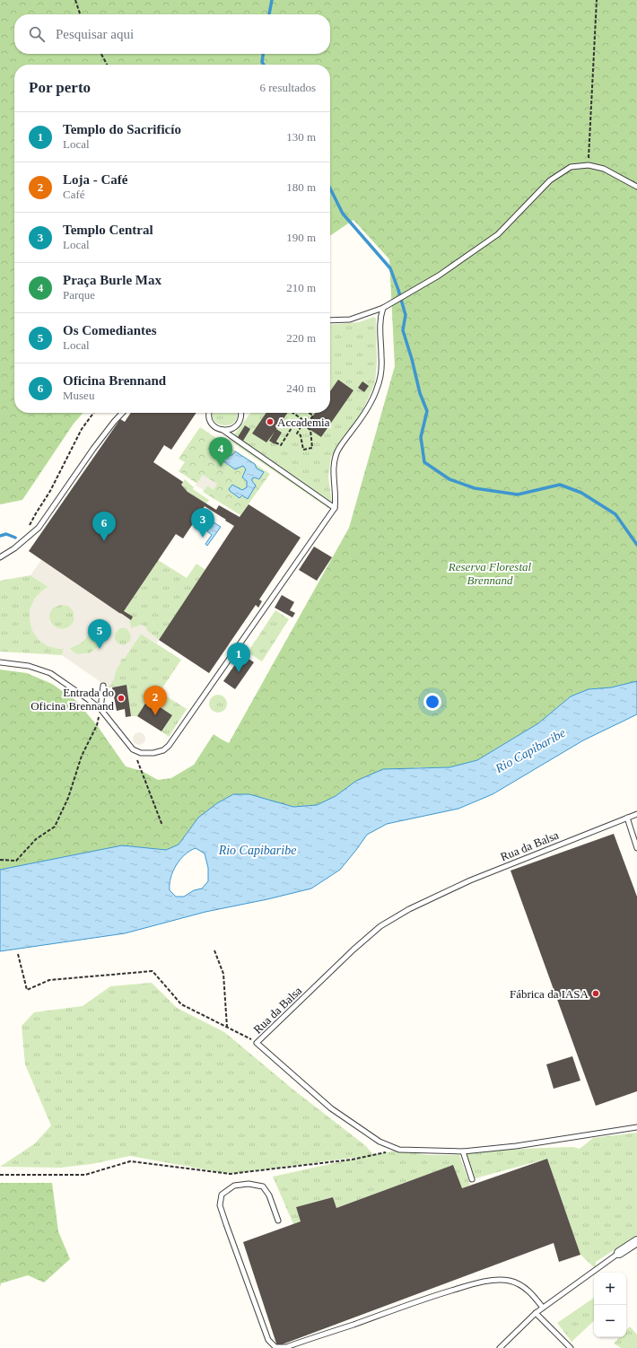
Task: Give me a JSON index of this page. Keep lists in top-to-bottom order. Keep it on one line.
{"streets":{"lane":["Rua da Balsa"]},"water":["Rio Capibaribe"],"parks":["Reserva Florestal Brennand"],"places":["Accademia","Entrada do Oficina Brennand","Fábrica da IASA"],"page":{"search":"Pesquisar aqui","heading":["Por perto","6 resultados"],"list":[{"mark":"1","name":"Templo do Sacrificío","note":"Local","value":"130 m"},{"mark":"2","name":"Loja - Café","note":"Café","value":"180 m"},{"mark":"3","name":"Templo Central","note":"Local","value":"190 m"},{"mark":"4","name":"Praça Burle Max","note":"Parque","value":"210 m"},{"mark":"5","name":"Os Comediantes","note":"Local","value":"220 m"},{"mark":"6","name":"Oficina Brennand","note":"Museu","value":"240 m"}],"pins":["4","3","6","5","1","2"],"map_buttons":["+","−"]}}
